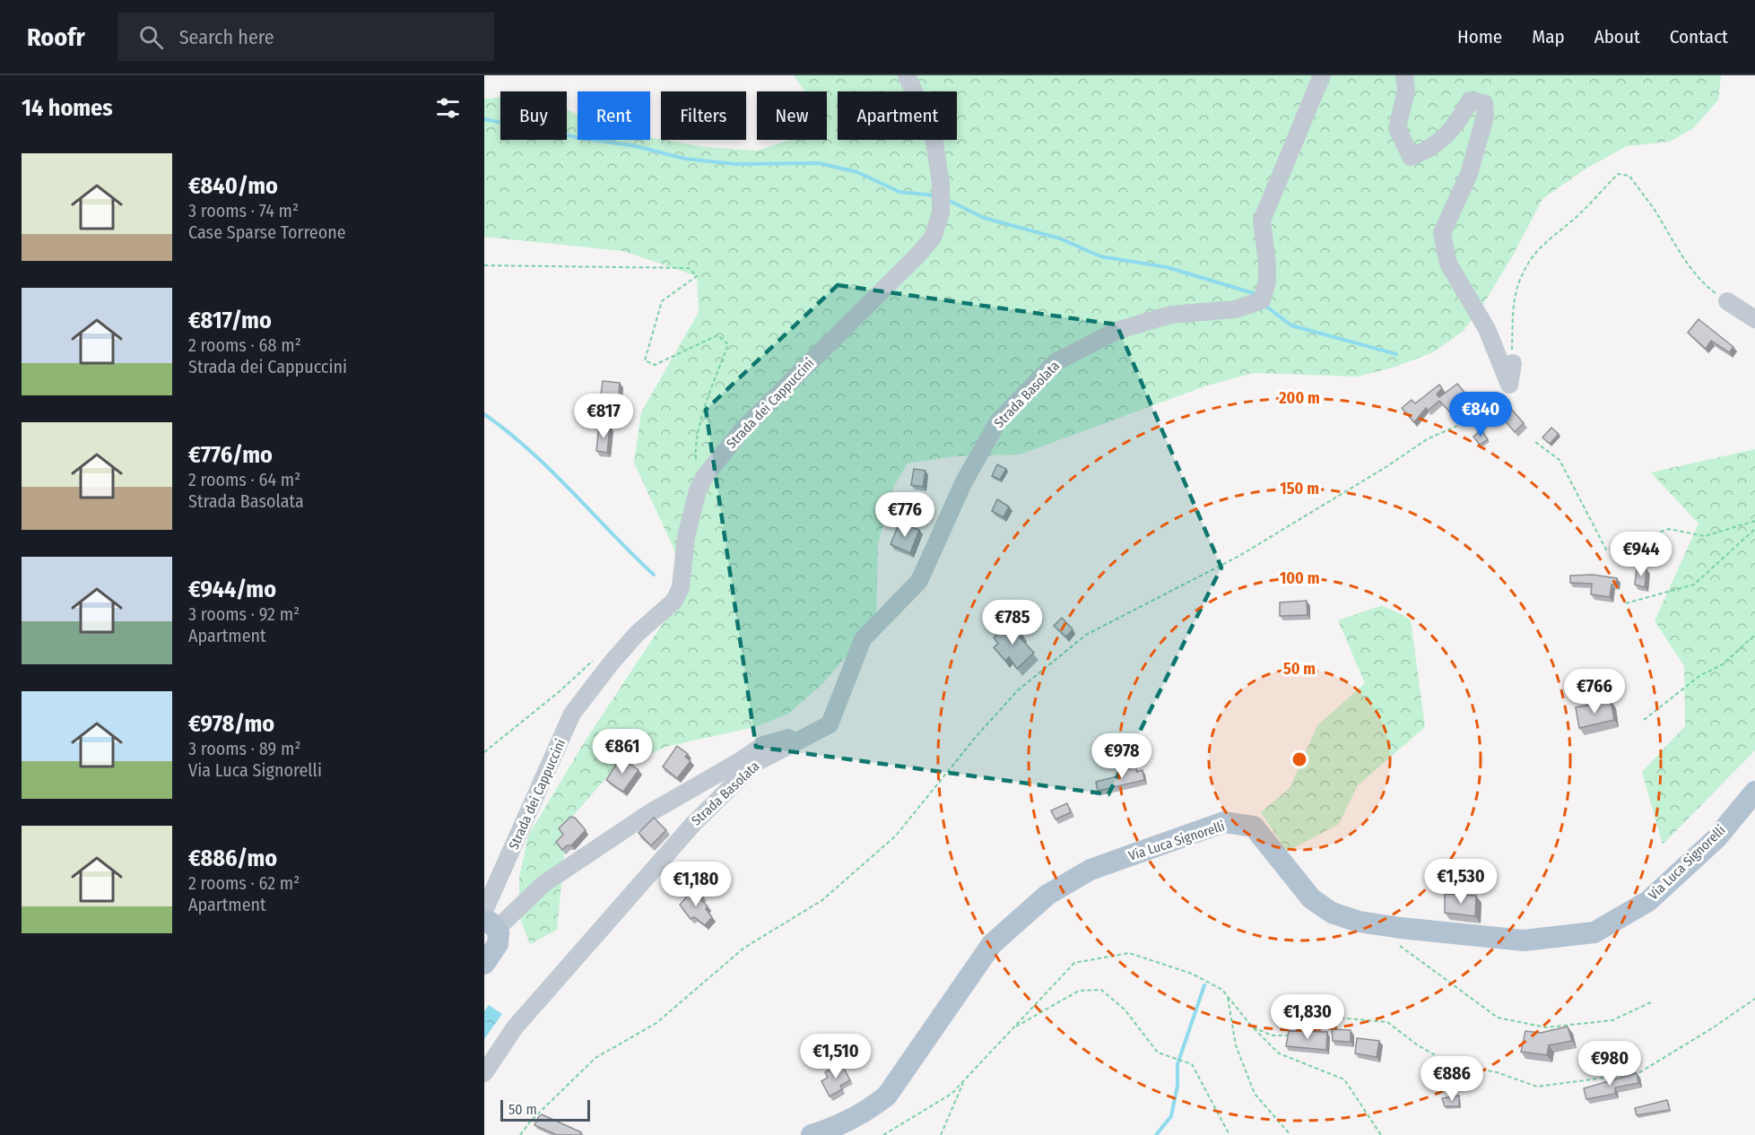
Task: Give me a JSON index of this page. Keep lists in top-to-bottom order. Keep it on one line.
{"streets":{"main road":["Via Luca Signorelli"],"street":["Strada Basolata","Strada dei Cappuccini"]},"scale_bar":"50 m","page":{"header":"Roofr","search":"Search here","nav":["Home","Map","About","Contact"],"heading":"14 homes","chip":["Buy","Rent","Filters","New","Apartment"],"list":[{"name":"€840/mo","note":"3 rooms · 74 m² · Case Sparse Torreone"},{"name":"€817/mo","note":"2 rooms · 68 m² · Strada dei Cappuccini"},{"name":"€776/mo","note":"2 rooms · 64 m² · Strada Basolata"},{"name":"€944/mo","note":"3 rooms · 92 m² · Apartment"},{"name":"€978/mo","note":"3 rooms · 89 m² · Via Luca Signorelli"},{"name":"€886/mo","note":"2 rooms · 62 m² · Apartment"}],"price":["€840","€817","€776","€944","€785","€766","€861","€978","€1,530","€1,180","€1,830","€1,510","€980","€886"],"scale":"50 m"},"rings":["200 m","150 m","100 m","50 m"]}
